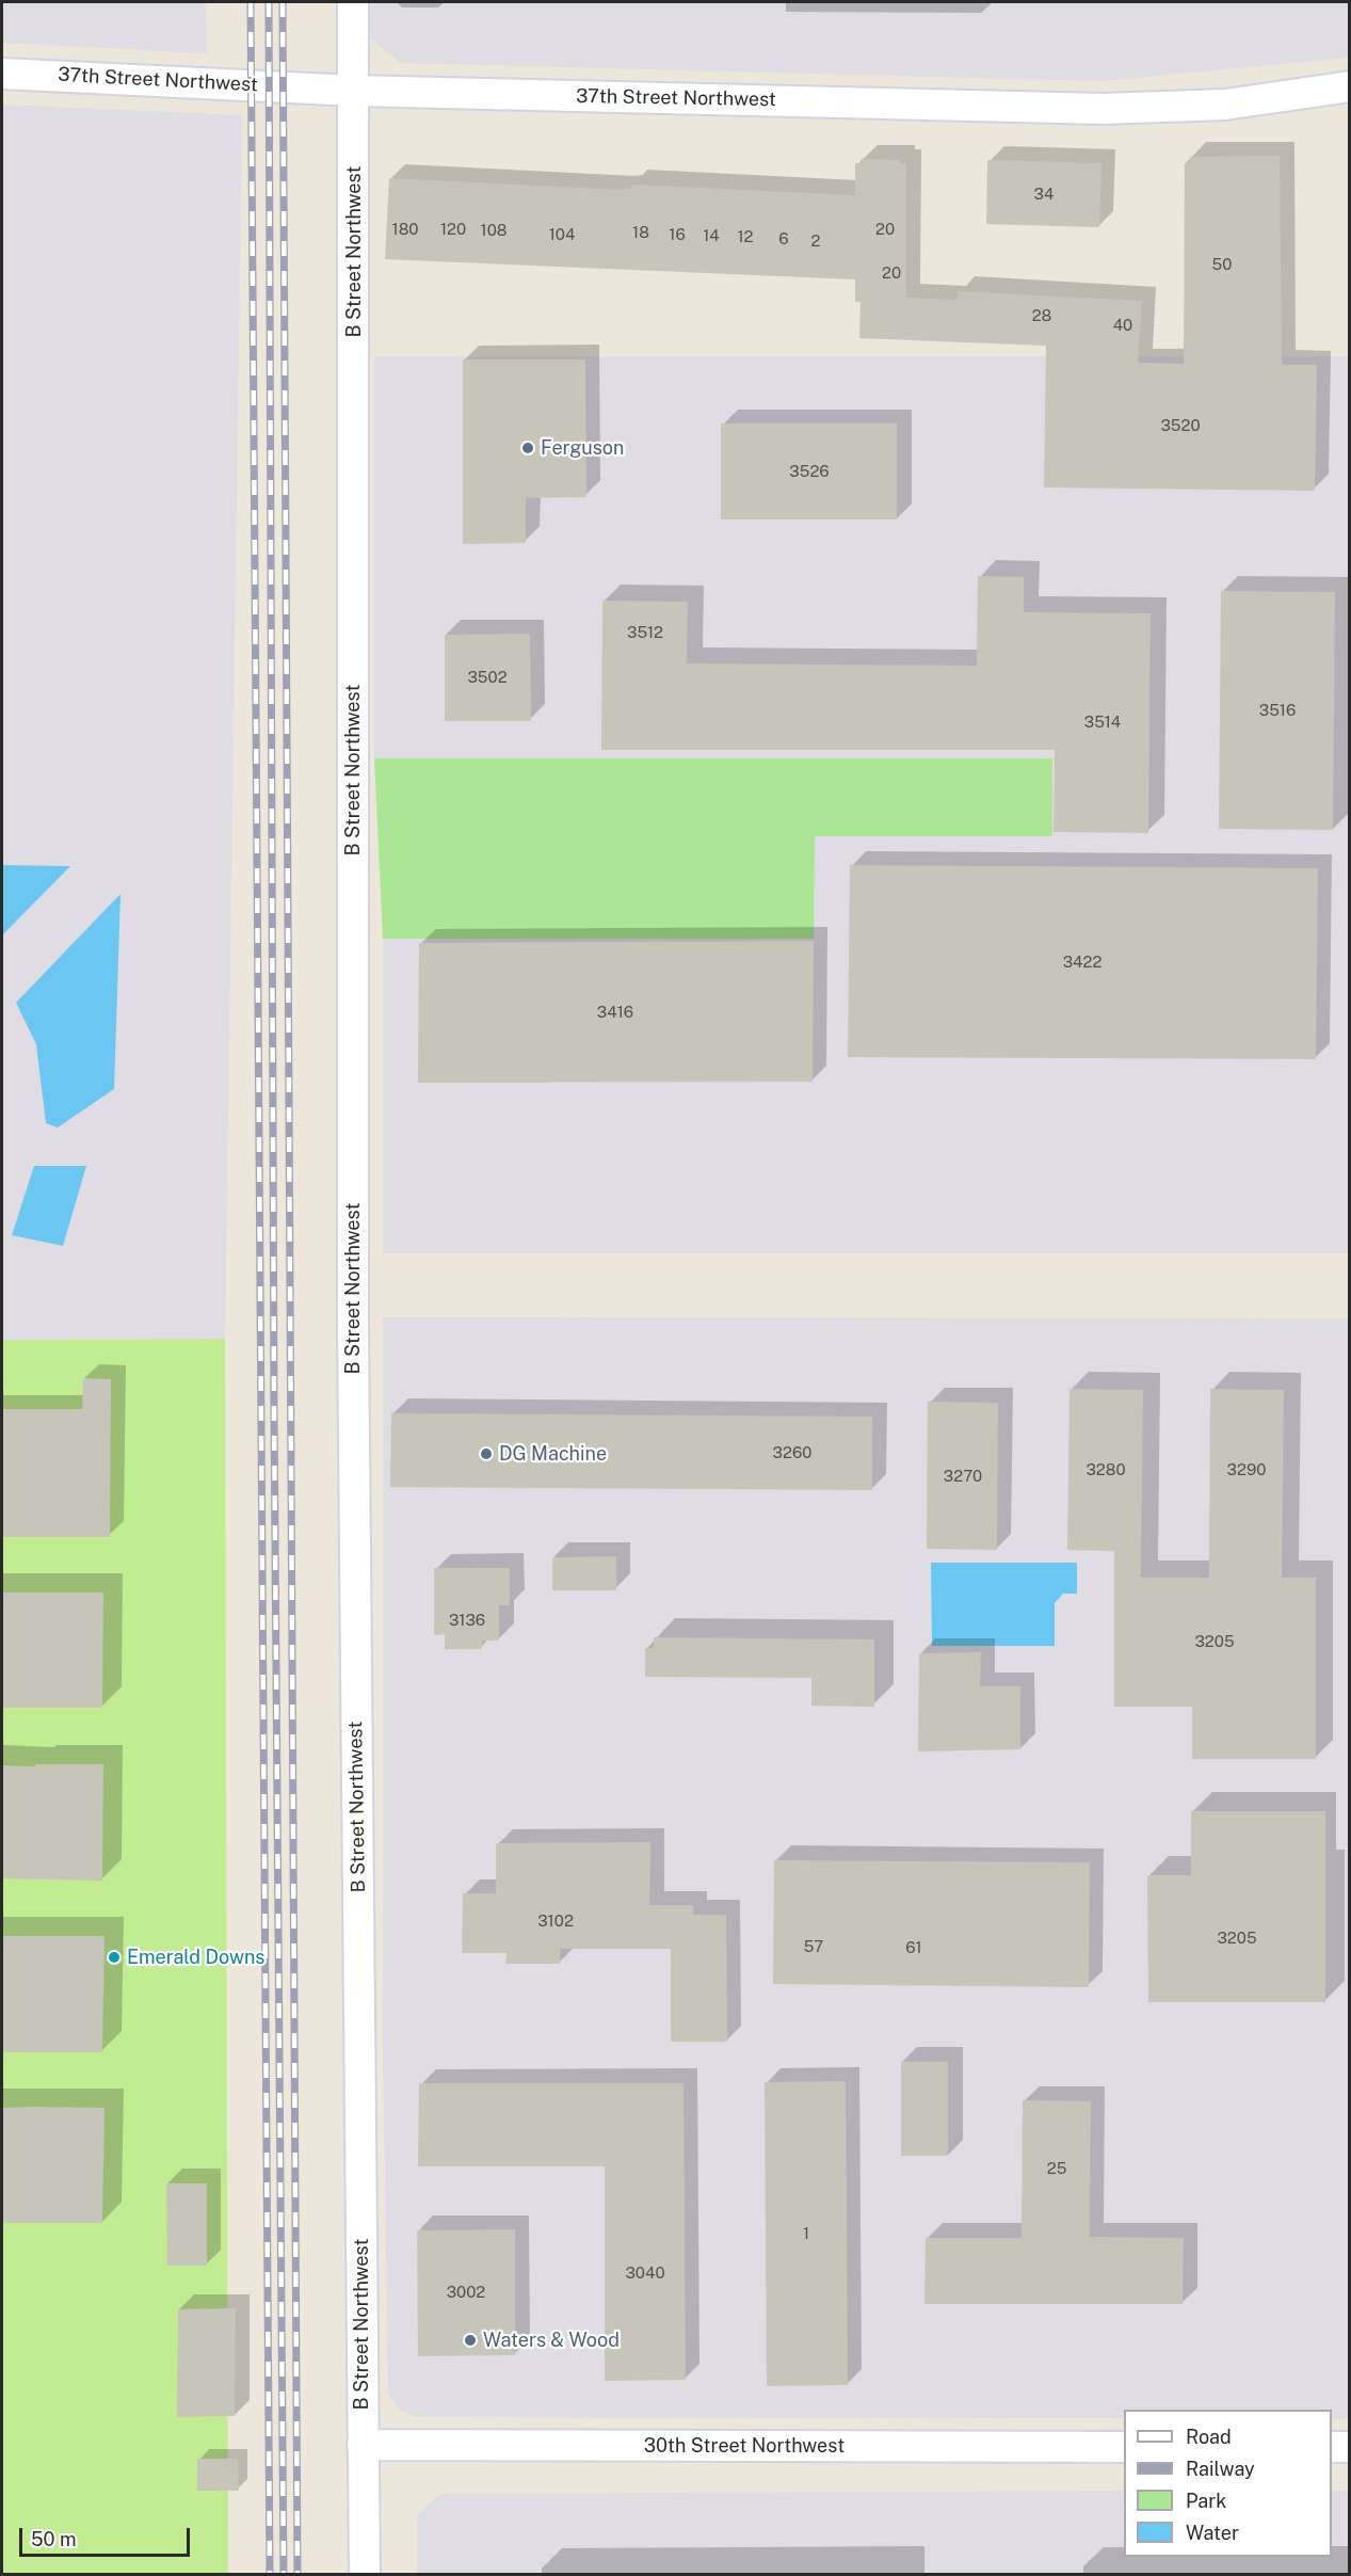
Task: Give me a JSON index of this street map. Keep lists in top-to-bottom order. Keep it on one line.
{"streets":{"street":["37th Street Northwest","B Street Northwest","30th Street Northwest"]},"crossings":[["37th Street Northwest","B Street Northwest"],["B Street Northwest","30th Street Northwest"]],"places":["Ferguson","DG Machine","Emerald Downs","Waters & Wood"],"house_numbers":["34","180","120","20","108","18","104","16","14","12","6","2","50","20","28","40","3520","3526","3512","3502","3516","3514","3422","3416","3260","3280","3290","3270","3136","3205","3102","3205","57","61","25","1","3040","3002"],"legend":["Road","Railway","Park","Water"],"scale_bar":"50 m"}
